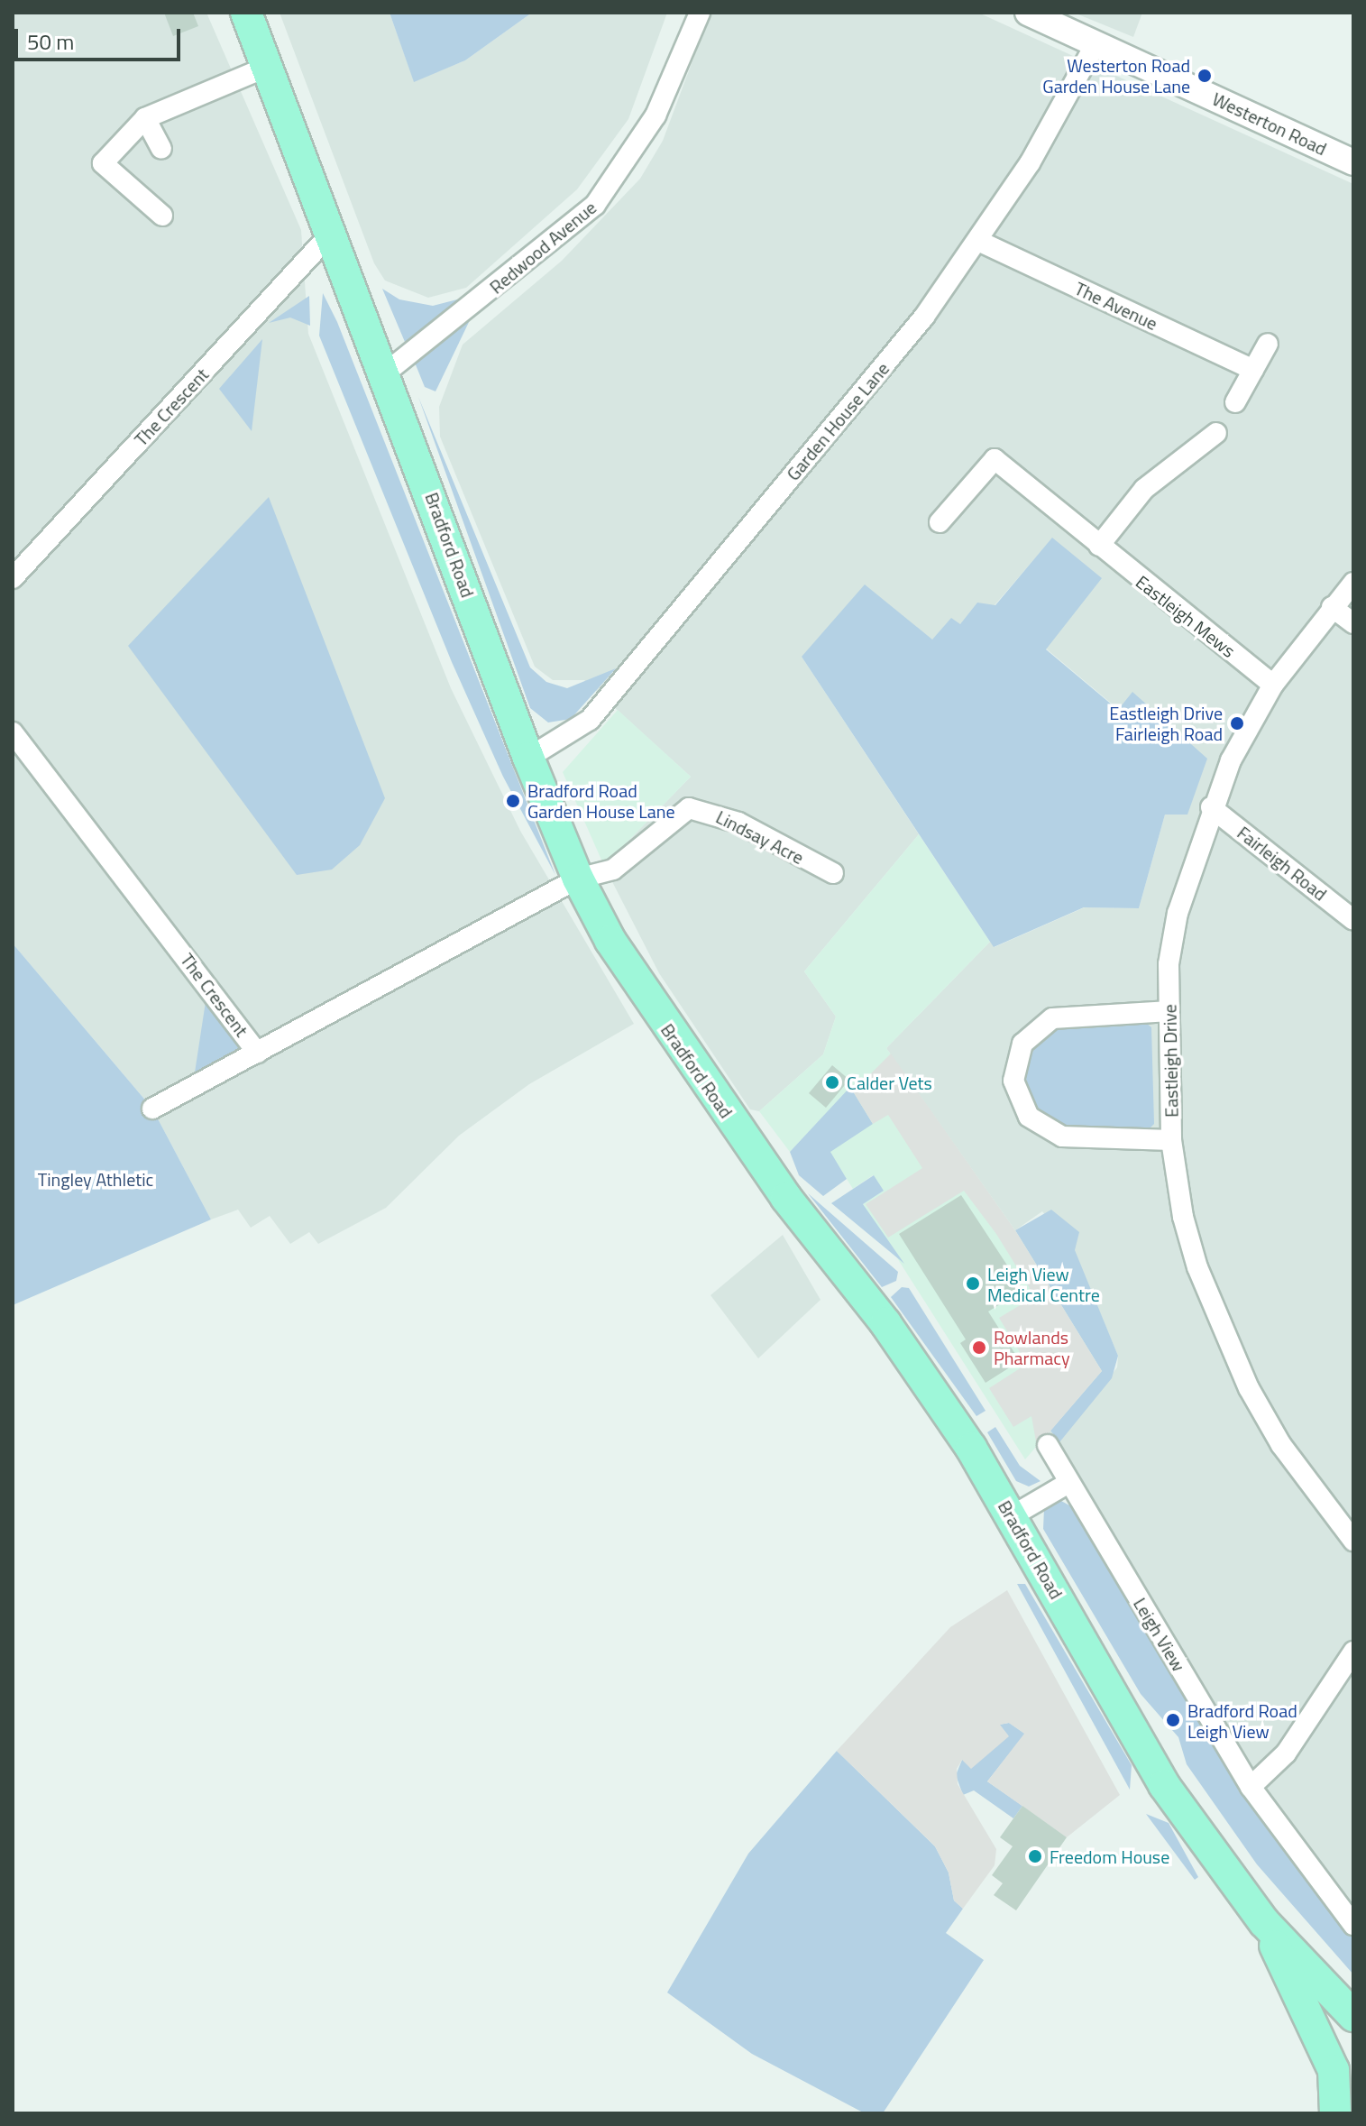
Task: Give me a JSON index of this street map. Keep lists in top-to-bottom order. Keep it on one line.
{"streets":{"main road":["Bradford Road"],"street":["Westerton Road","Redwood Avenue","The Avenue","The Crescent","Garden House Lane","Eastleigh Mews","Lindsay Acre","Fairleigh Road","Eastleigh Drive","Leigh View"]},"crossings":[["Westerton Road","Garden House Lane"],["Redwood Avenue","Bradford Road"],["The Avenue","Garden House Lane"],["The Crescent","Bradford Road"],["The Crescent","Lindsay Acre"],["Garden House Lane","Bradford Road"],["Bradford Road","Lindsay Acre"],["Eastleigh Mews","Eastleigh Drive"],["Fairleigh Road","Eastleigh Drive"]],"parks":["Tingley Athletic"],"places":["Westerton Road Garden House Lane","Eastleigh Drive Fairleigh Road","Bradford Road Garden House Lane","Calder Vets","Leigh View Medical Centre","Rowlands Pharmacy","Bradford Road Leigh View","Freedom House"],"scale_bar":"50 m"}
